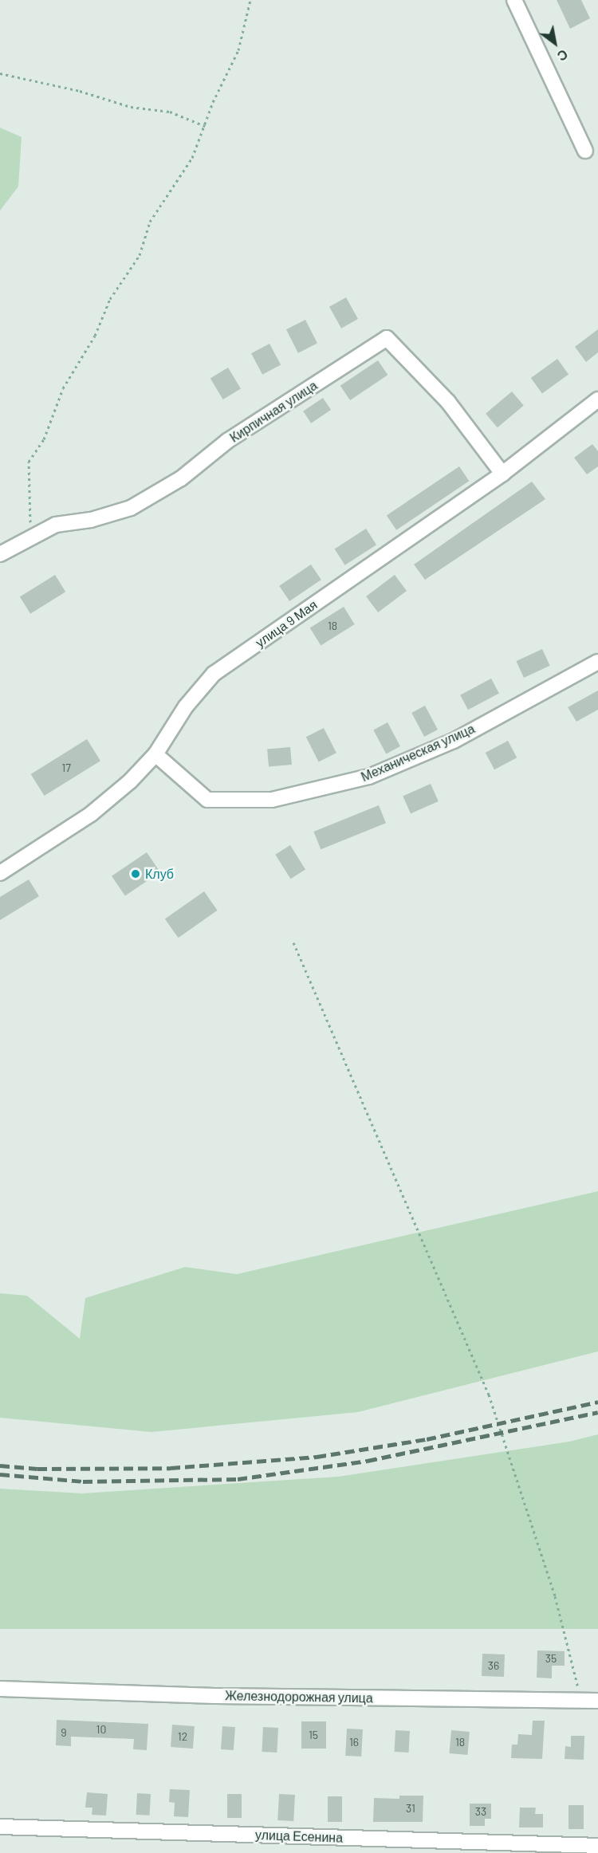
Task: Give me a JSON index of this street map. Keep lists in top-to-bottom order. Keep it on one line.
{"streets":{"street":["Кирпичная улица","улица 9 Мая","Механическая улица","Железнодорожная улица","улица Есенина"]},"crossings":[["Кирпичная улица","улица 9 Мая"],["улица 9 Мая","Механическая улица"]],"places":["Клуб"],"house_numbers":["18","17","35","36","10","9","15","12","16","18","31","33"],"north":"bottom right"}
